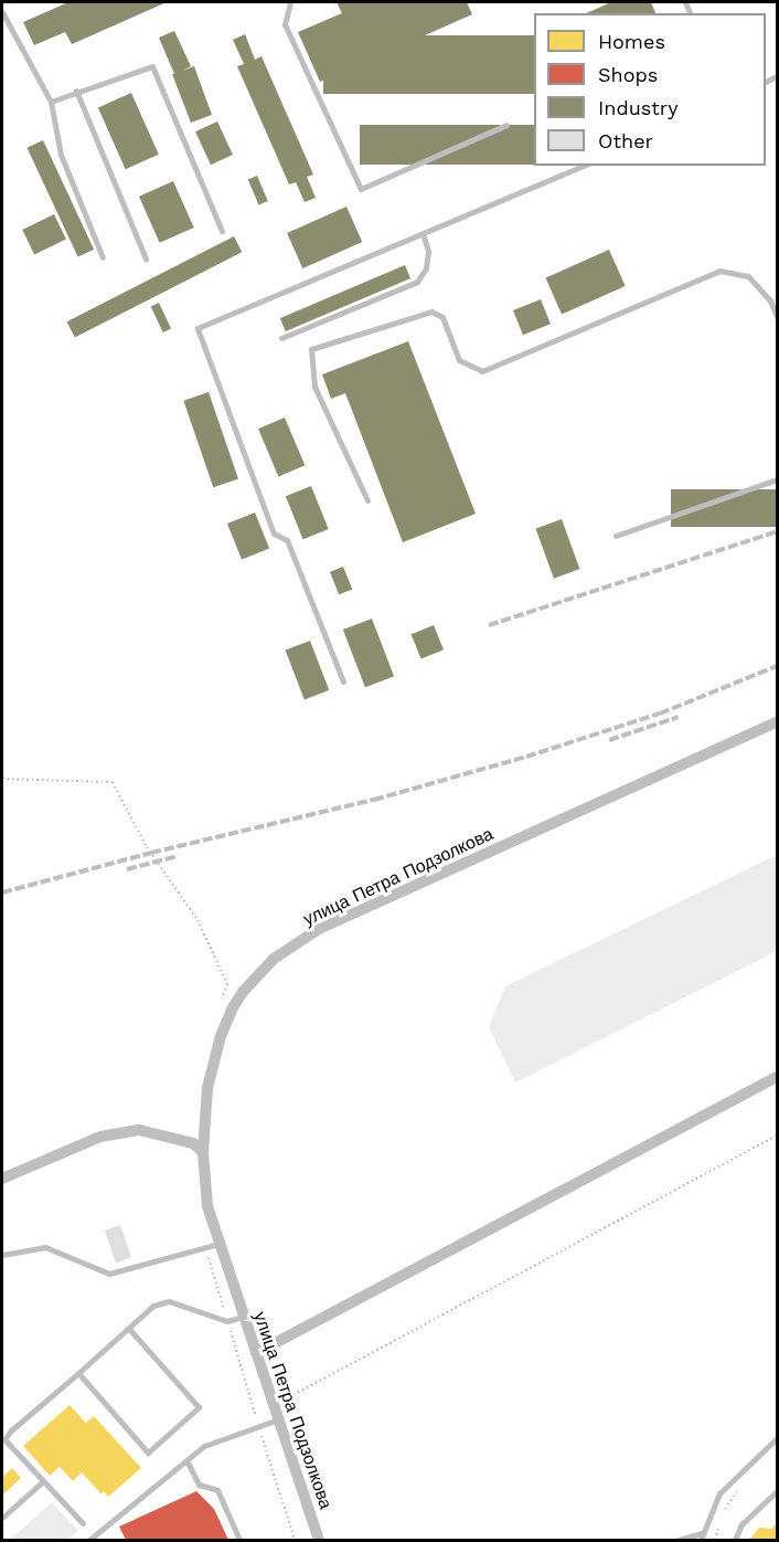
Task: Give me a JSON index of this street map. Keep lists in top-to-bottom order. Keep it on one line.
{"streets":{"street":["улица Петра Подзолкова"]},"legend":["Homes","Shops","Industry","Other"]}
